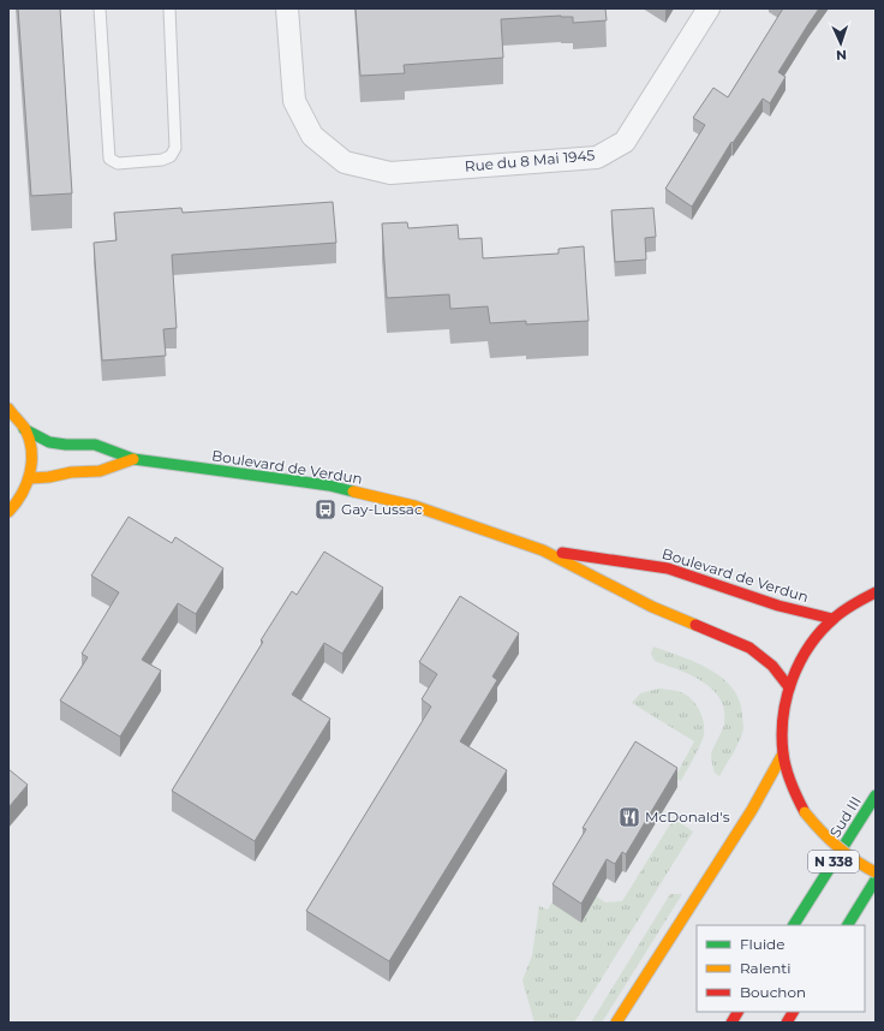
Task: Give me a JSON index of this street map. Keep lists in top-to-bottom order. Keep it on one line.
{"streets":{"main road":["Boulevard de Verdun","Sud III","N 338"],"street":["Rue du 8 Mai 1945"]},"places":{"bus stop":["Gay-Lussac"],"restaurant":["McDonald's"]},"legend":["Fluide","Ralenti","Bouchon"],"north":"bottom"}
